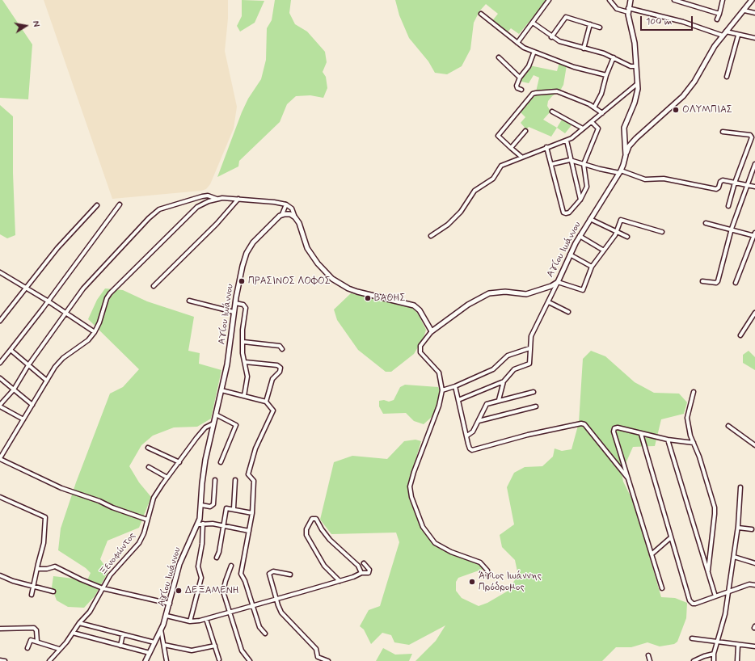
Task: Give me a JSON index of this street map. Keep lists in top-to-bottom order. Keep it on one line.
{"streets":{"street":["Αγίου Ιωάννου","Ξενοφώντος"]},"crossings":[["Αγίου Ιωάννου","Ξενοφώντος"]],"places":["ΟΛΥΜΠΙΑΣ","ΠΡΑΣΙΝΟΣ ΛΟΦΟΣ","ΒΑΘΗΣ","Άγιος Ιωάννης Πρόδρομος","ΔΕΞΑΜΕΝΗ"],"scale_bar":"100 m","north":"right"}
